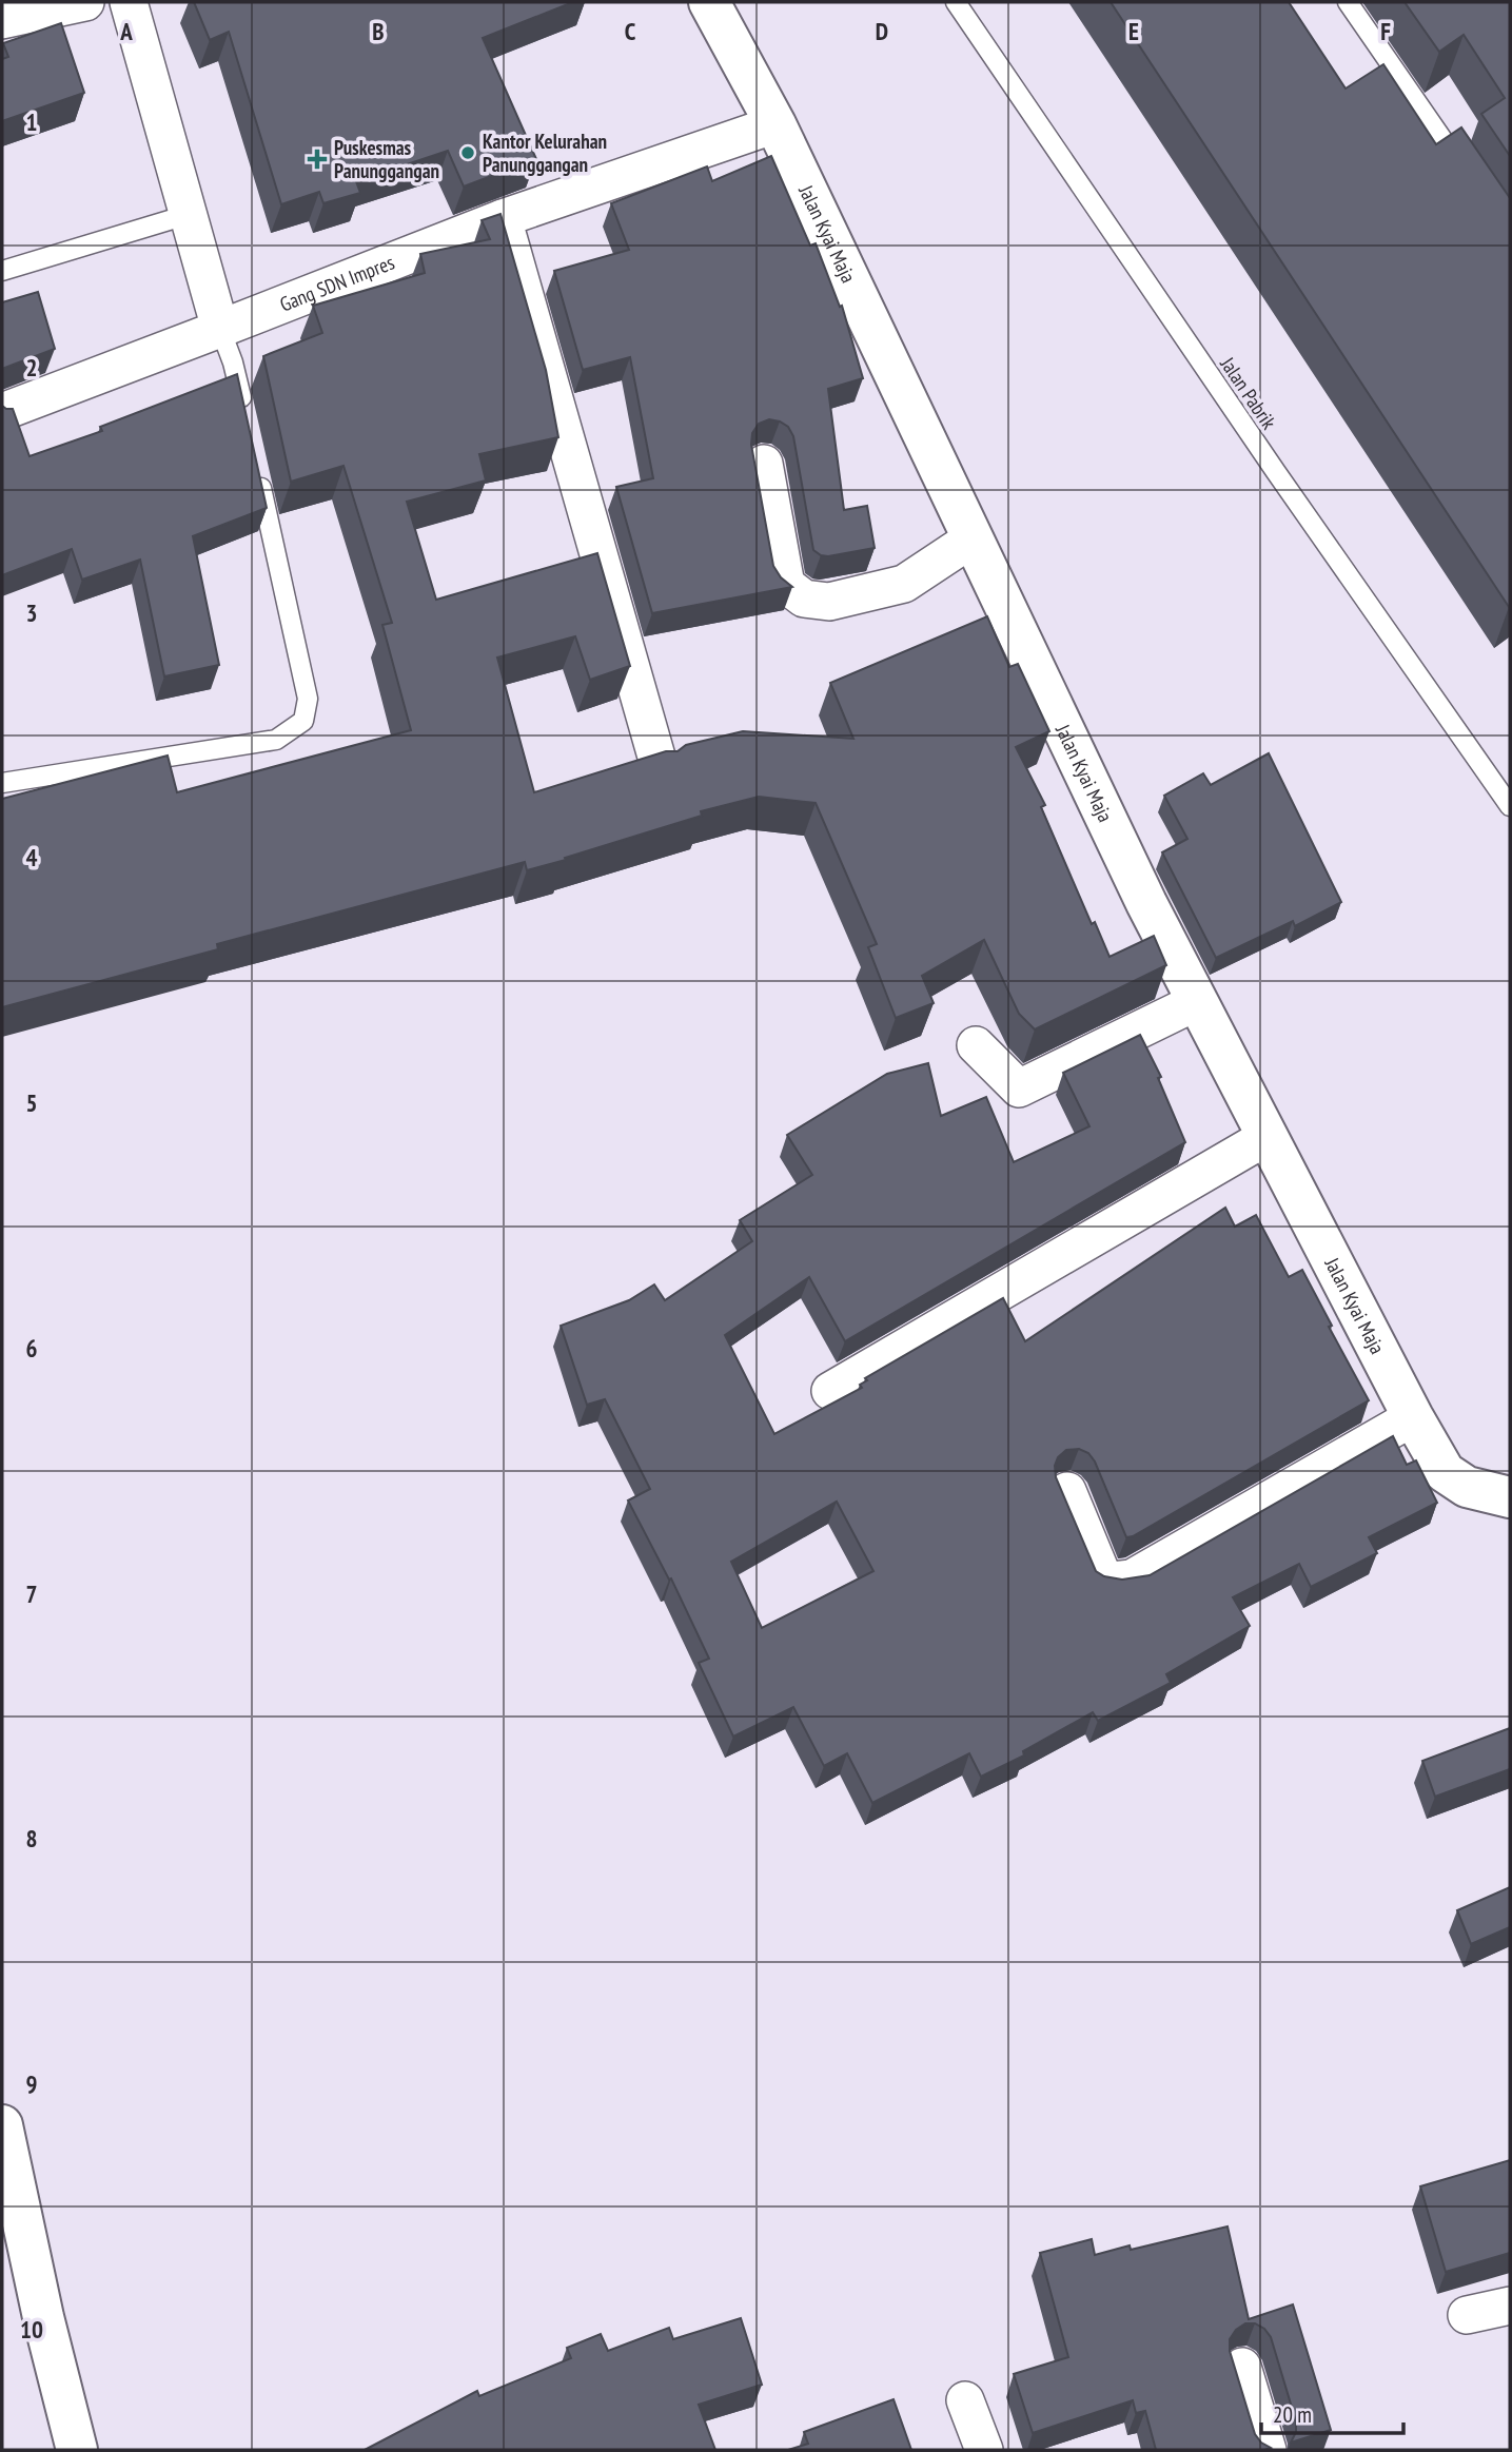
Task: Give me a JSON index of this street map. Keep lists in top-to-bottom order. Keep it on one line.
{"streets":{"main road":["Jalan Kyai Maja"],"street":["Gang SDN Impres"],"lane":["Jalan Pabrik"]},"crossings":[["Jalan Kyai Maja","Gang SDN Impres"]],"places":{"other":["Kantor Kelurahan Panunggangan"],"health":["Puskesmas Panunggangan"]},"scale_bar":"20 m","grid":{"columns":["A","B","C","D","E","F"],"rows":["1","2","3","4","5","6","7","8","9","10"]}}
